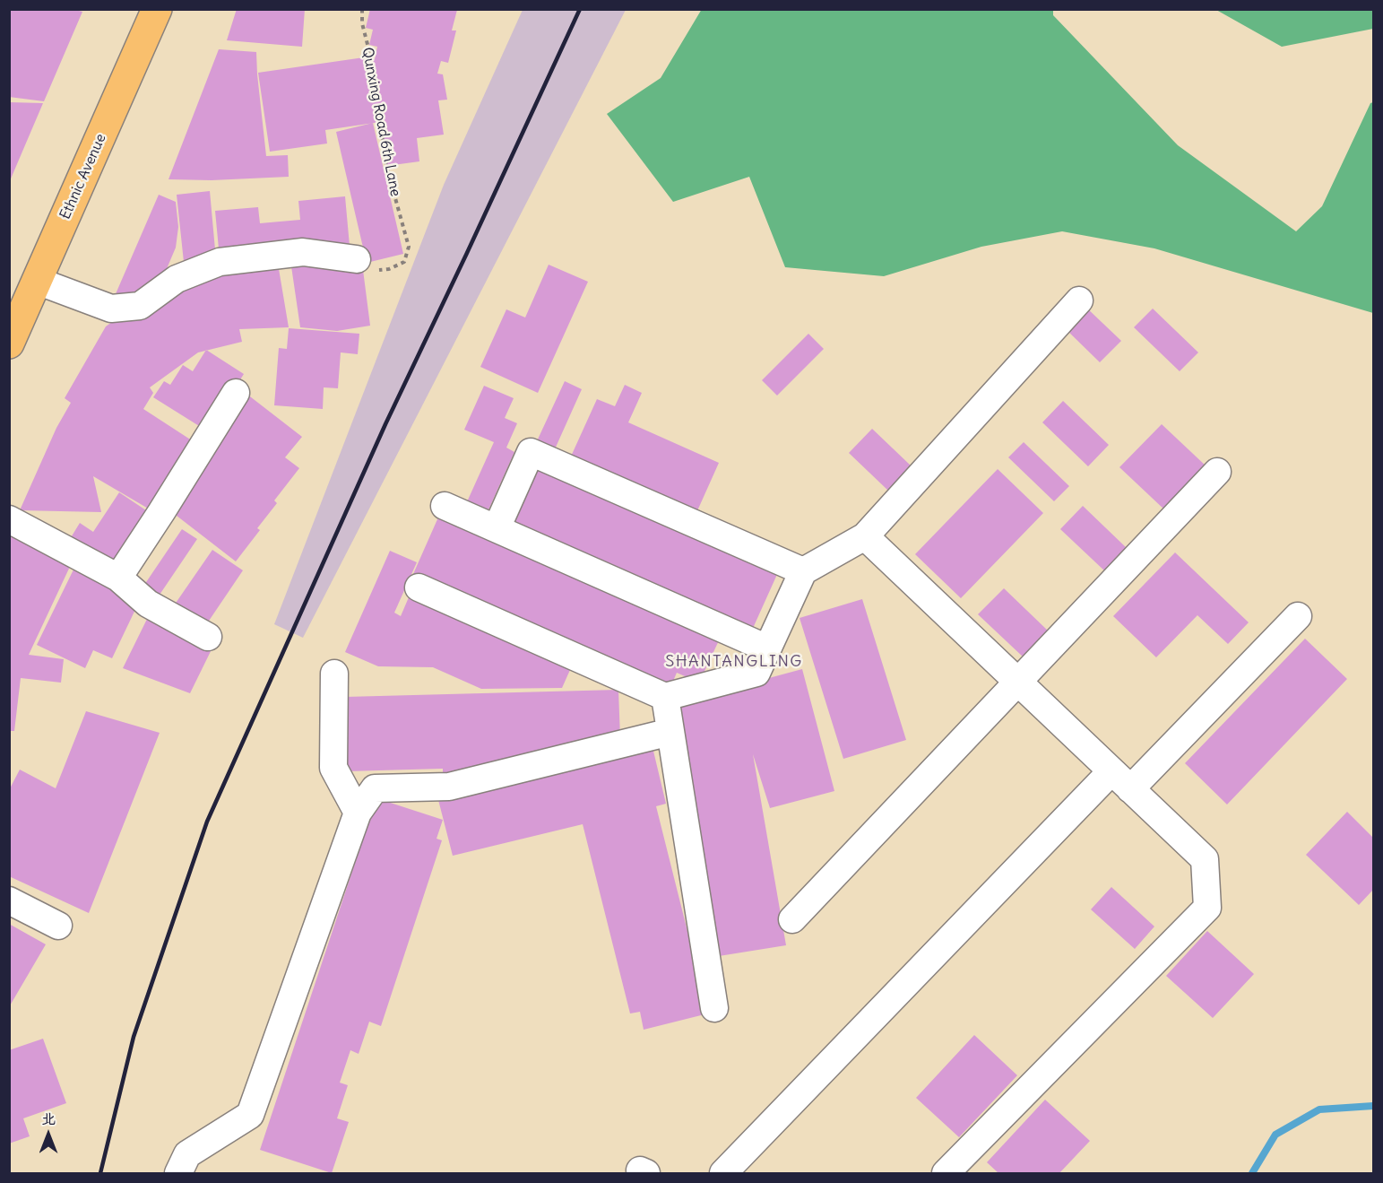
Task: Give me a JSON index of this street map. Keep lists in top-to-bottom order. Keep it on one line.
{"streets":{"main road":["Ethnic Avenue"],"path":["Qunxing Road 6th Lane"]},"districts":["SHANTANGLING"],"north":"top"}
